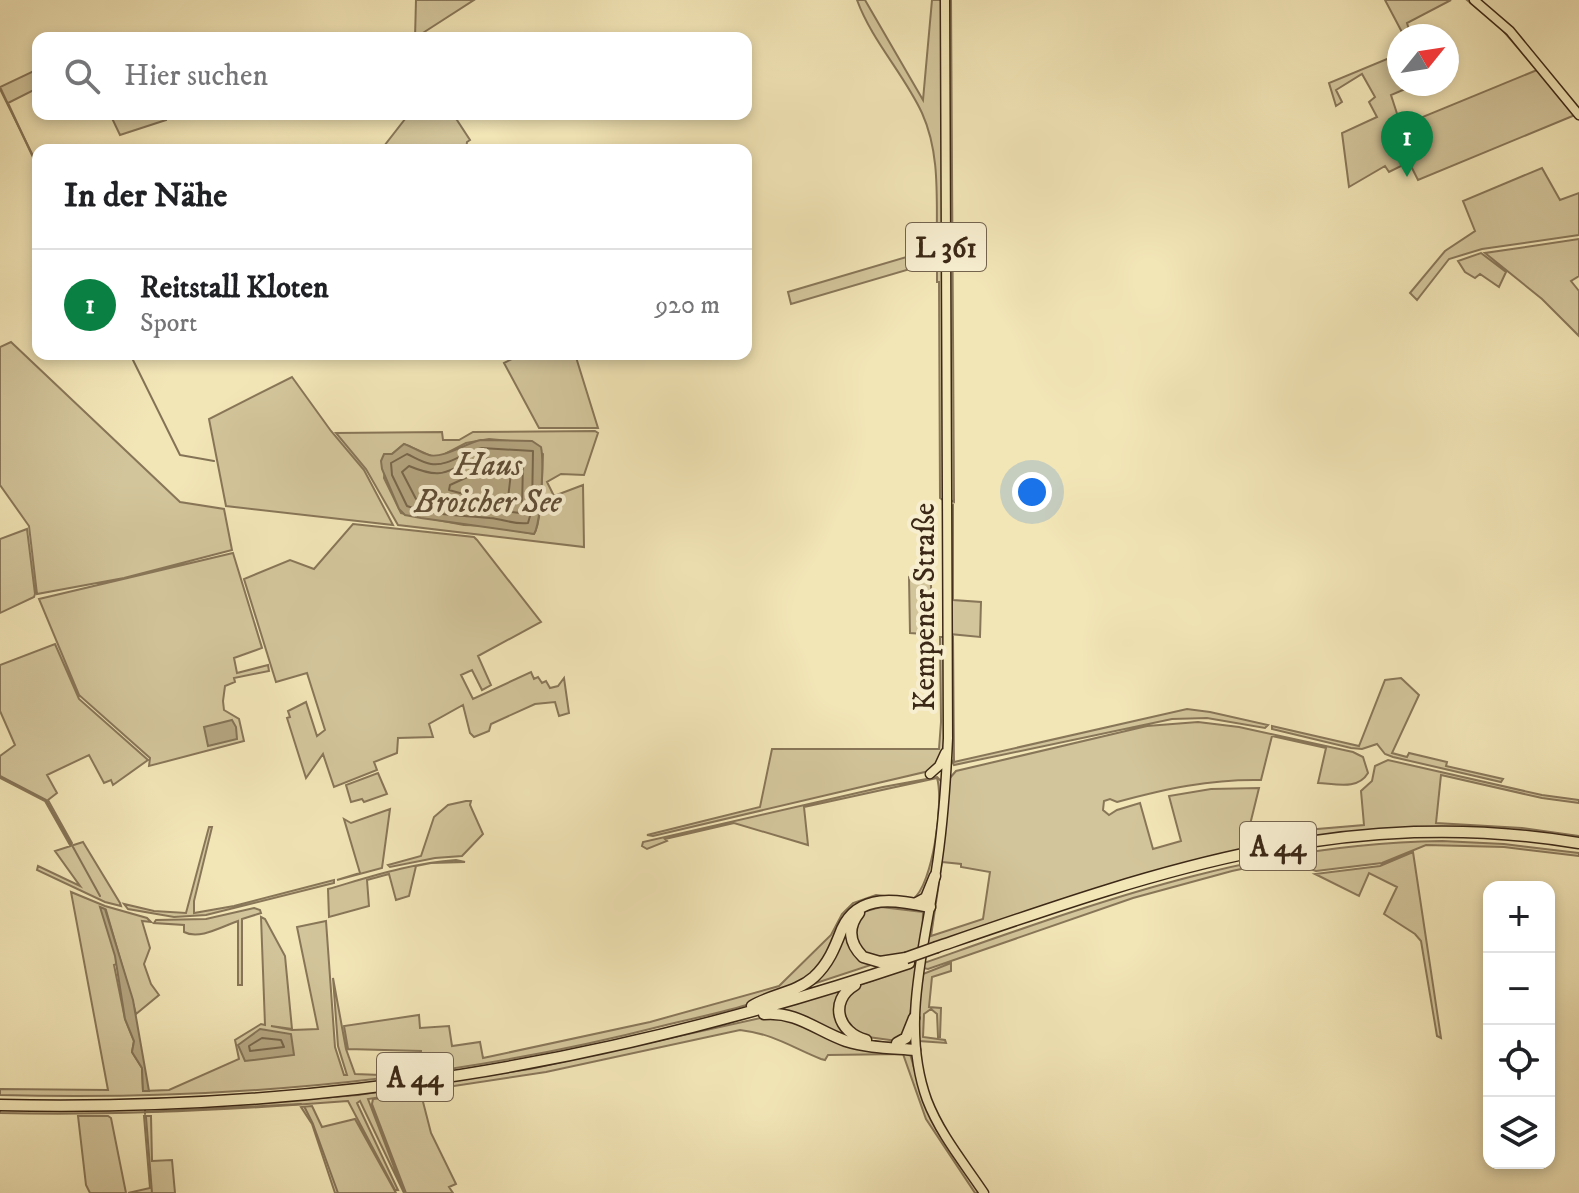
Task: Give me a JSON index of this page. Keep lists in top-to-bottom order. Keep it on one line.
{"streets":{"highway":["A 44"],"main road":["L 361","Kempener Straße"]},"water":["Haus Broicher See"],"north":"top right","page":{"search":"Hier suchen","pins":"1","heading":"In der Nähe","list":[{"mark":"1","name":"Reitstall Kloten","note":"Sport","value":"920 m"}],"map_buttons":["+","−"]}}
